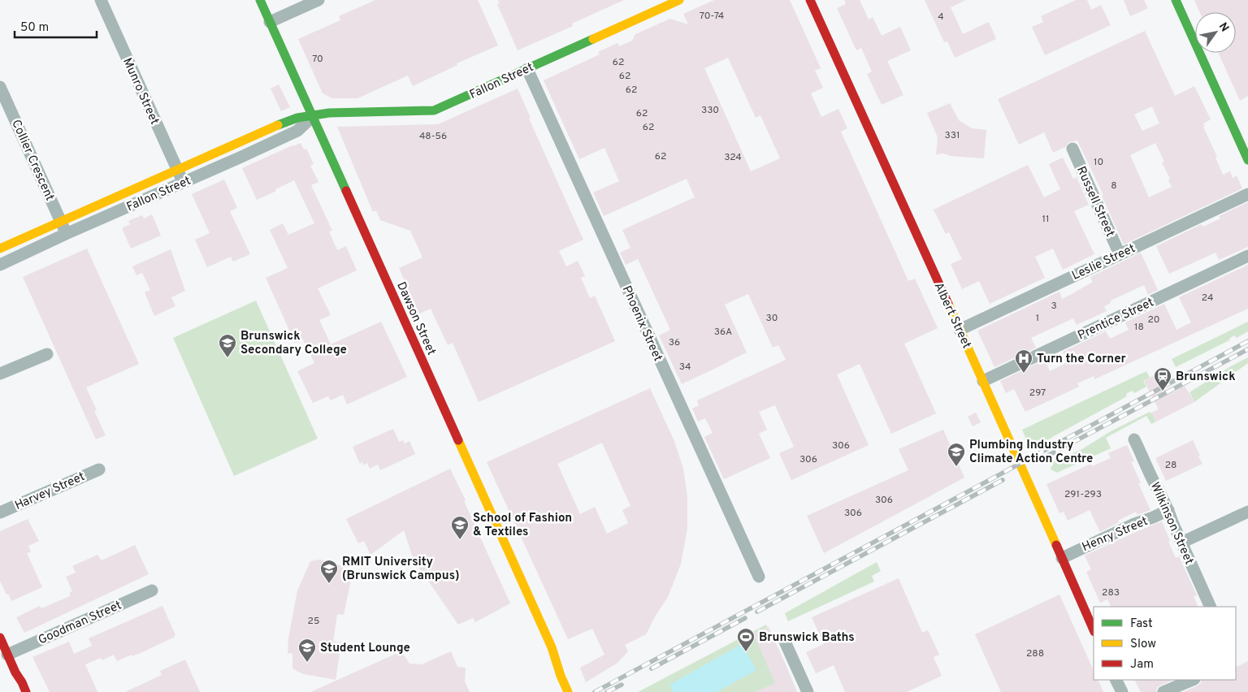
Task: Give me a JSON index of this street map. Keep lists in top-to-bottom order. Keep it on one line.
{"streets":{"street":["Fallon Street","Munro Street","Collier Crescent","Russell Street","Leslie Street","Albert Street","Dawson Street","Prentice Street","Phoenix Street","Harvey Street","Wilkinson Street","Henry Street","Goodman Street"]},"crossings":[["Fallon Street","Munro Street"],["Fallon Street","Collier Crescent"],["Fallon Street","Dawson Street"],["Fallon Street","Phoenix Street"],["Russell Street","Leslie Street"],["Leslie Street","Albert Street"],["Albert Street","Prentice Street"],["Albert Street","Henry Street"],["Wilkinson Street","Henry Street"]],"places":{"school or university":["Brunswick Secondary College","Plumbing Industry Climate Action Centre","School of Fashion & Textiles","RMIT University (Brunswick Campus)","Student Lounge"],"hospital":["Turn the Corner"],"station":["Brunswick"],"sports":["Brunswick Baths"]},"house_numbers":["70-74","4","70","62","62","62","330","62","62","331","48-56","62","324","10","8","11","24","3","30","1","20","18","36A","36","34","297","306","306","28","291-293","306","306","283","25","288"],"legend":["Fast","Slow","Jam"],"scale_bar":"50 m","north":"top right"}
